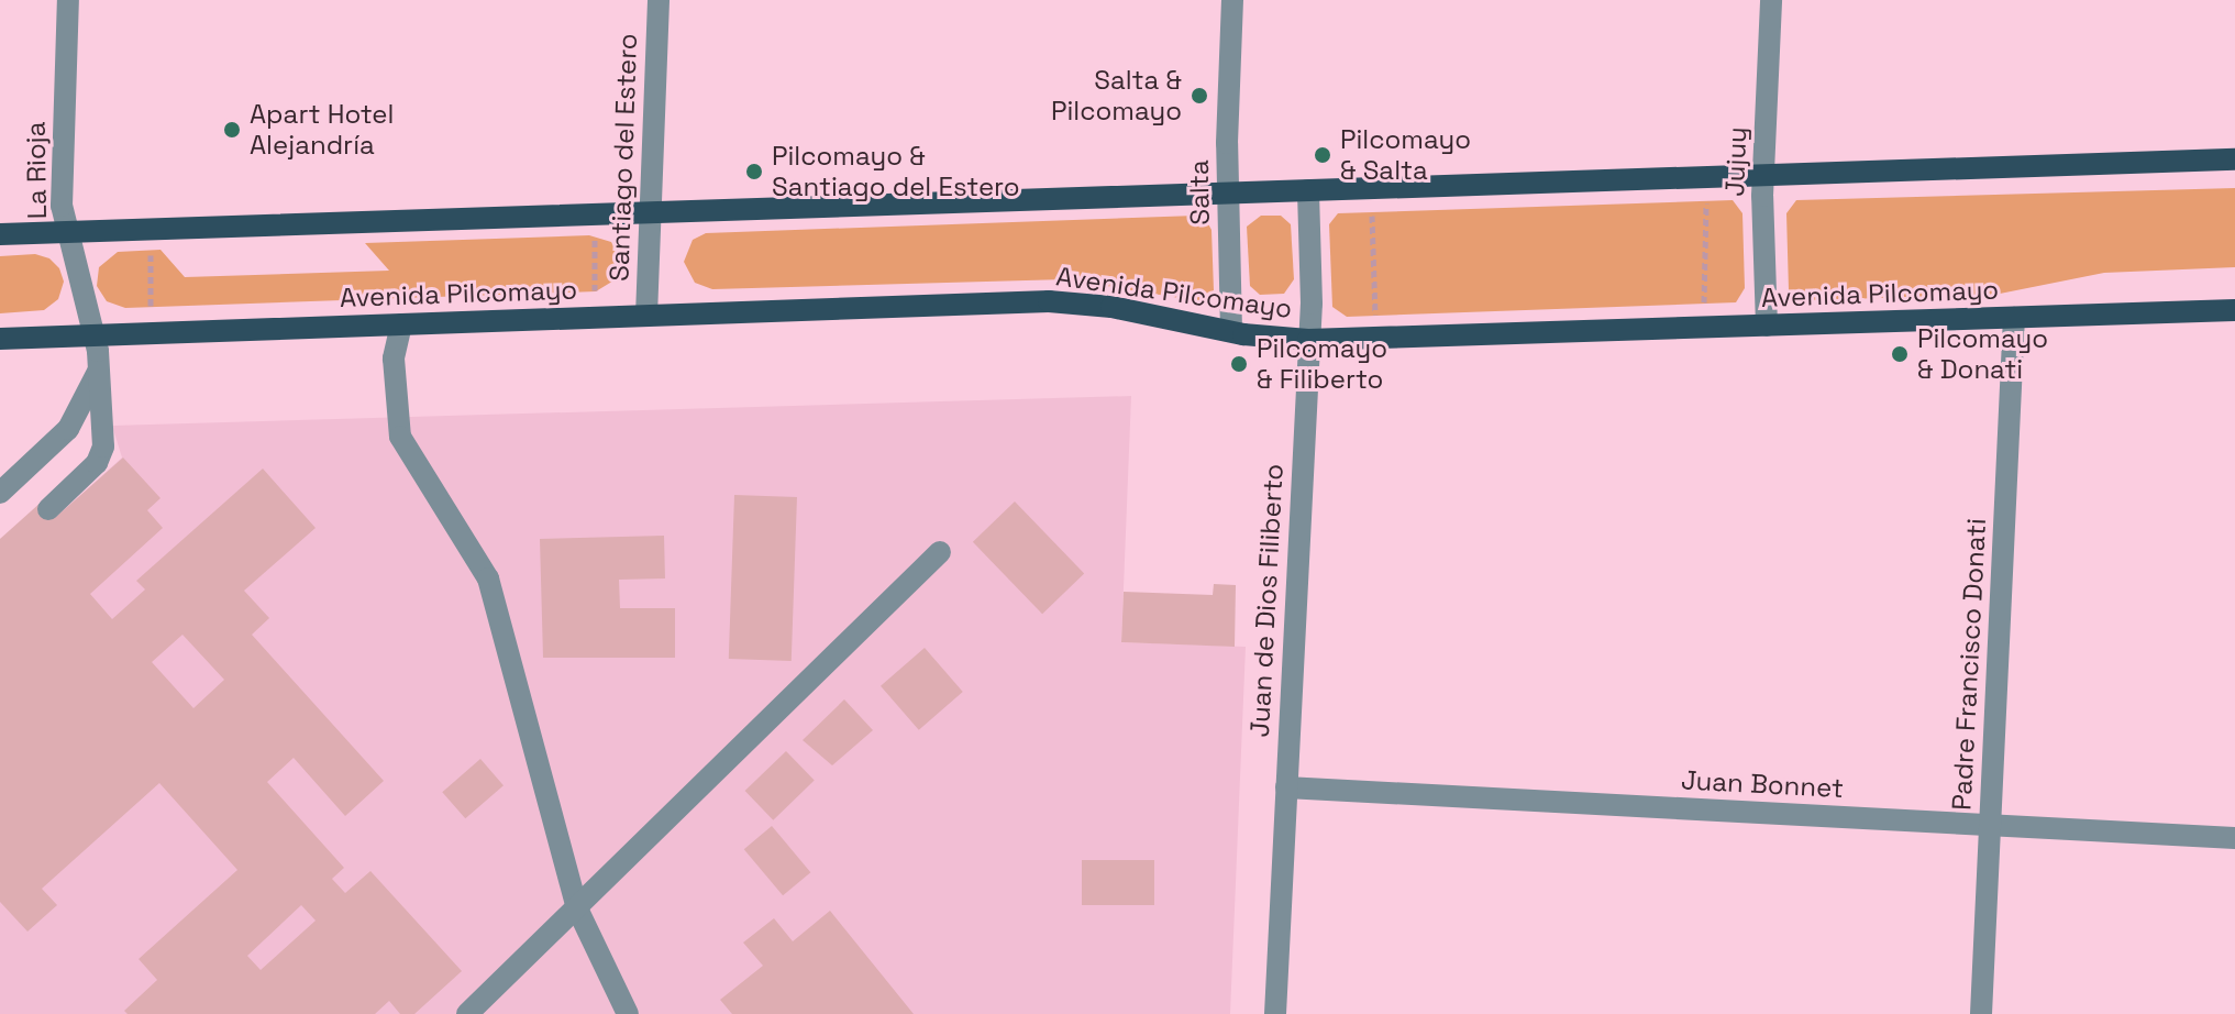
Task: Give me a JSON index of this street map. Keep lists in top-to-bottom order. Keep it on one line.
{"streets":{"main road":["Avenida Pilcomayo"],"street":["Santiago del Estero","Jujuy","La Rioja","Salta","Juan de Dios Filiberto","Padre Francisco Donati","Juan Bonnet"]},"crossings":[["Santiago del Estero","Avenida Pilcomayo"],["Jujuy","Avenida Pilcomayo"],["La Rioja","Avenida Pilcomayo"],["Salta","Avenida Pilcomayo"],["Avenida Pilcomayo","Juan de Dios Filiberto"],["Avenida Pilcomayo","Padre Francisco Donati"],["Juan de Dios Filiberto","Juan Bonnet"],["Padre Francisco Donati","Juan Bonnet"]],"places":["Salta & Pilcomayo","Apart Hotel Alejandría","Pilcomayo & Salta","Pilcomayo & Santiago del Estero","Pilcomayo & Donati","Pilcomayo & Filiberto"]}
